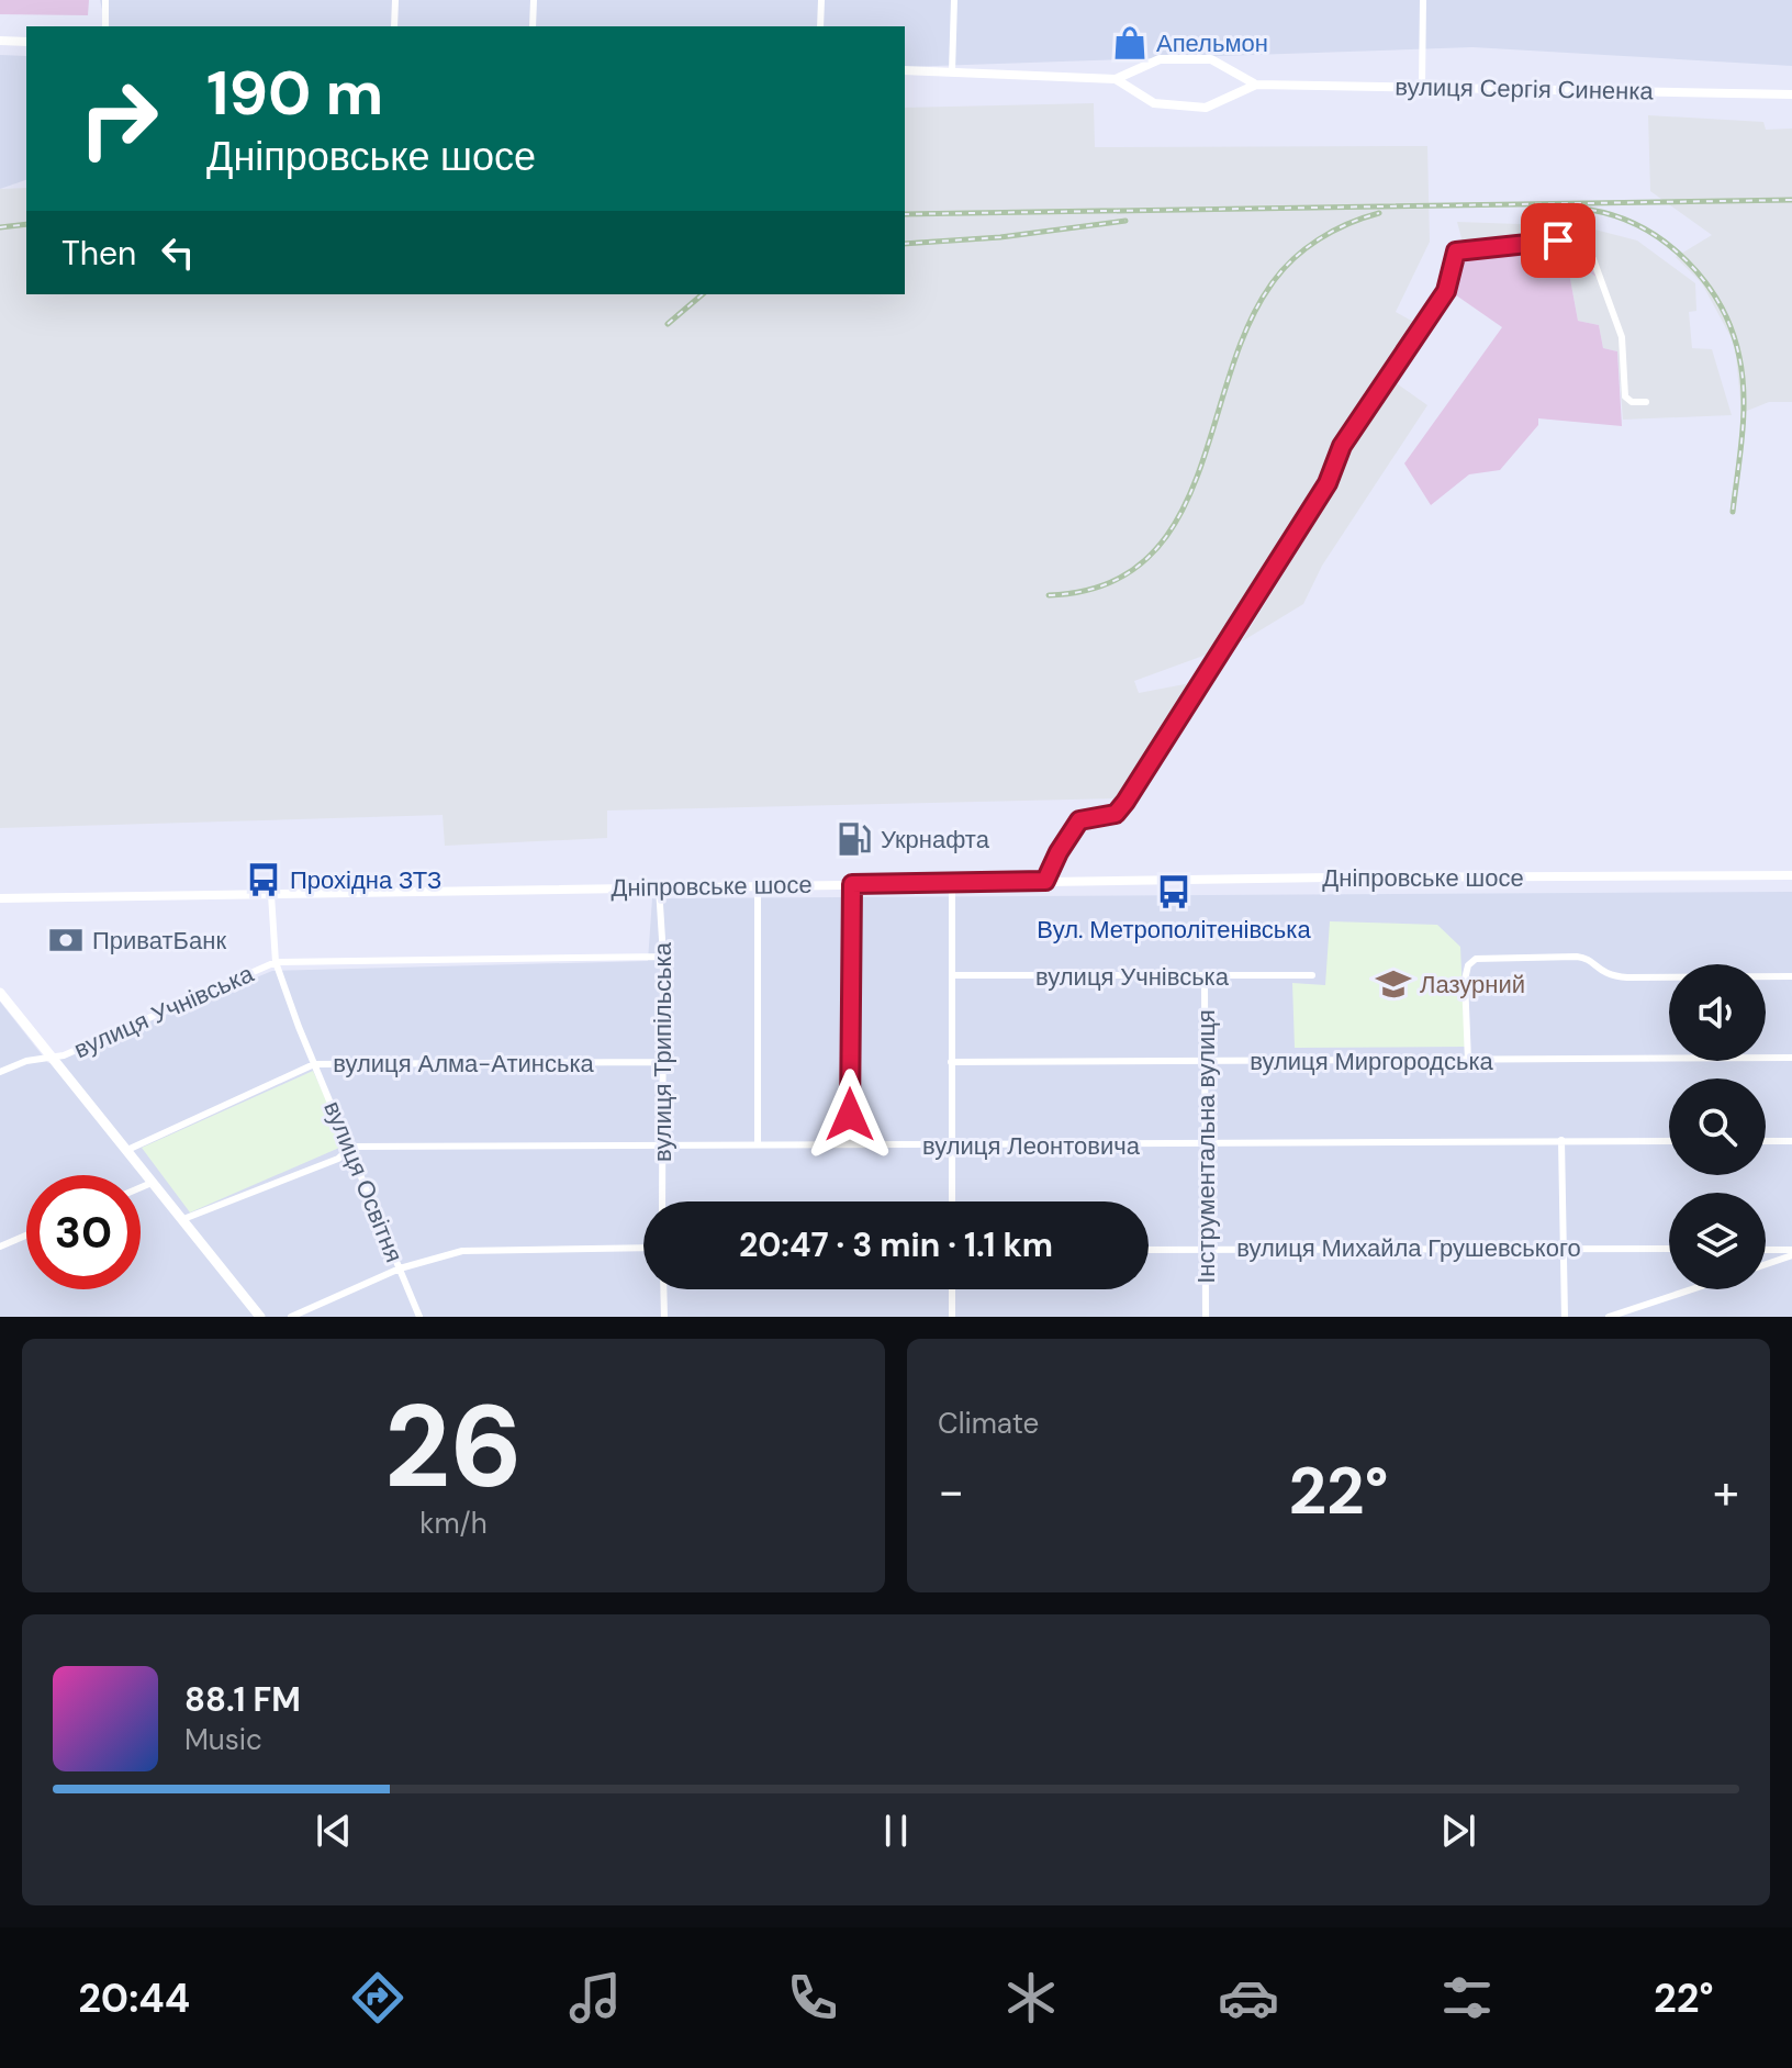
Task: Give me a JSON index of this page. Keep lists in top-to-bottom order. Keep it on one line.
{"streets":{"street":["вулиця Сергія Синенка","Дніпровське шосе","вулиця Учнівська","вулиця Трипільська","вулиця Миргородська","вулиця Алма-Атинська","вулиця Леонтовича","Інструментальна вулиця","вулиця Освітня","вулиця Михайла Грушевського"]},"crossings":[["Дніпровське шосе","вулиця Трипільська"],["Дніпровське шосе","вулиця Освітня"],["вулиця Учнівська","Інструментальна вулиця"],["вулиця Учнівська","вулиця Освітня"],["вулиця Трипільська","вулиця Алма-Атинська"],["вулиця Трипільська","вулиця Леонтовича"],["вулиця Миргородська","Інструментальна вулиця"],["вулиця Алма-Атинська","вулиця Освітня"],["вулиця Леонтовича","Інструментальна вулиця"],["вулиця Леонтовича","вулиця Освітня"],["Інструментальна вулиця","вулиця Михайла Грушевського"]],"places":{"shop":["Апельмон"],"fuel station":["Укрнафта"],"bus stop":["Прохідна ЗТЗ","Вул. Метрополітенівська"],"bank":["ПриватБанк"],"school or university":["Лазурний"]},"page":{"turn":["190 m","Дніпровське шосе"],"then":"Then","limit":"30","trip":"20:47 · 3 min · 1.1 km","tile":[["26","km/h"],"Climate"],"heat":["−","22°","+"],"song":["88.1 FM","Music"],"tabs":["20:44","22°"]}}
